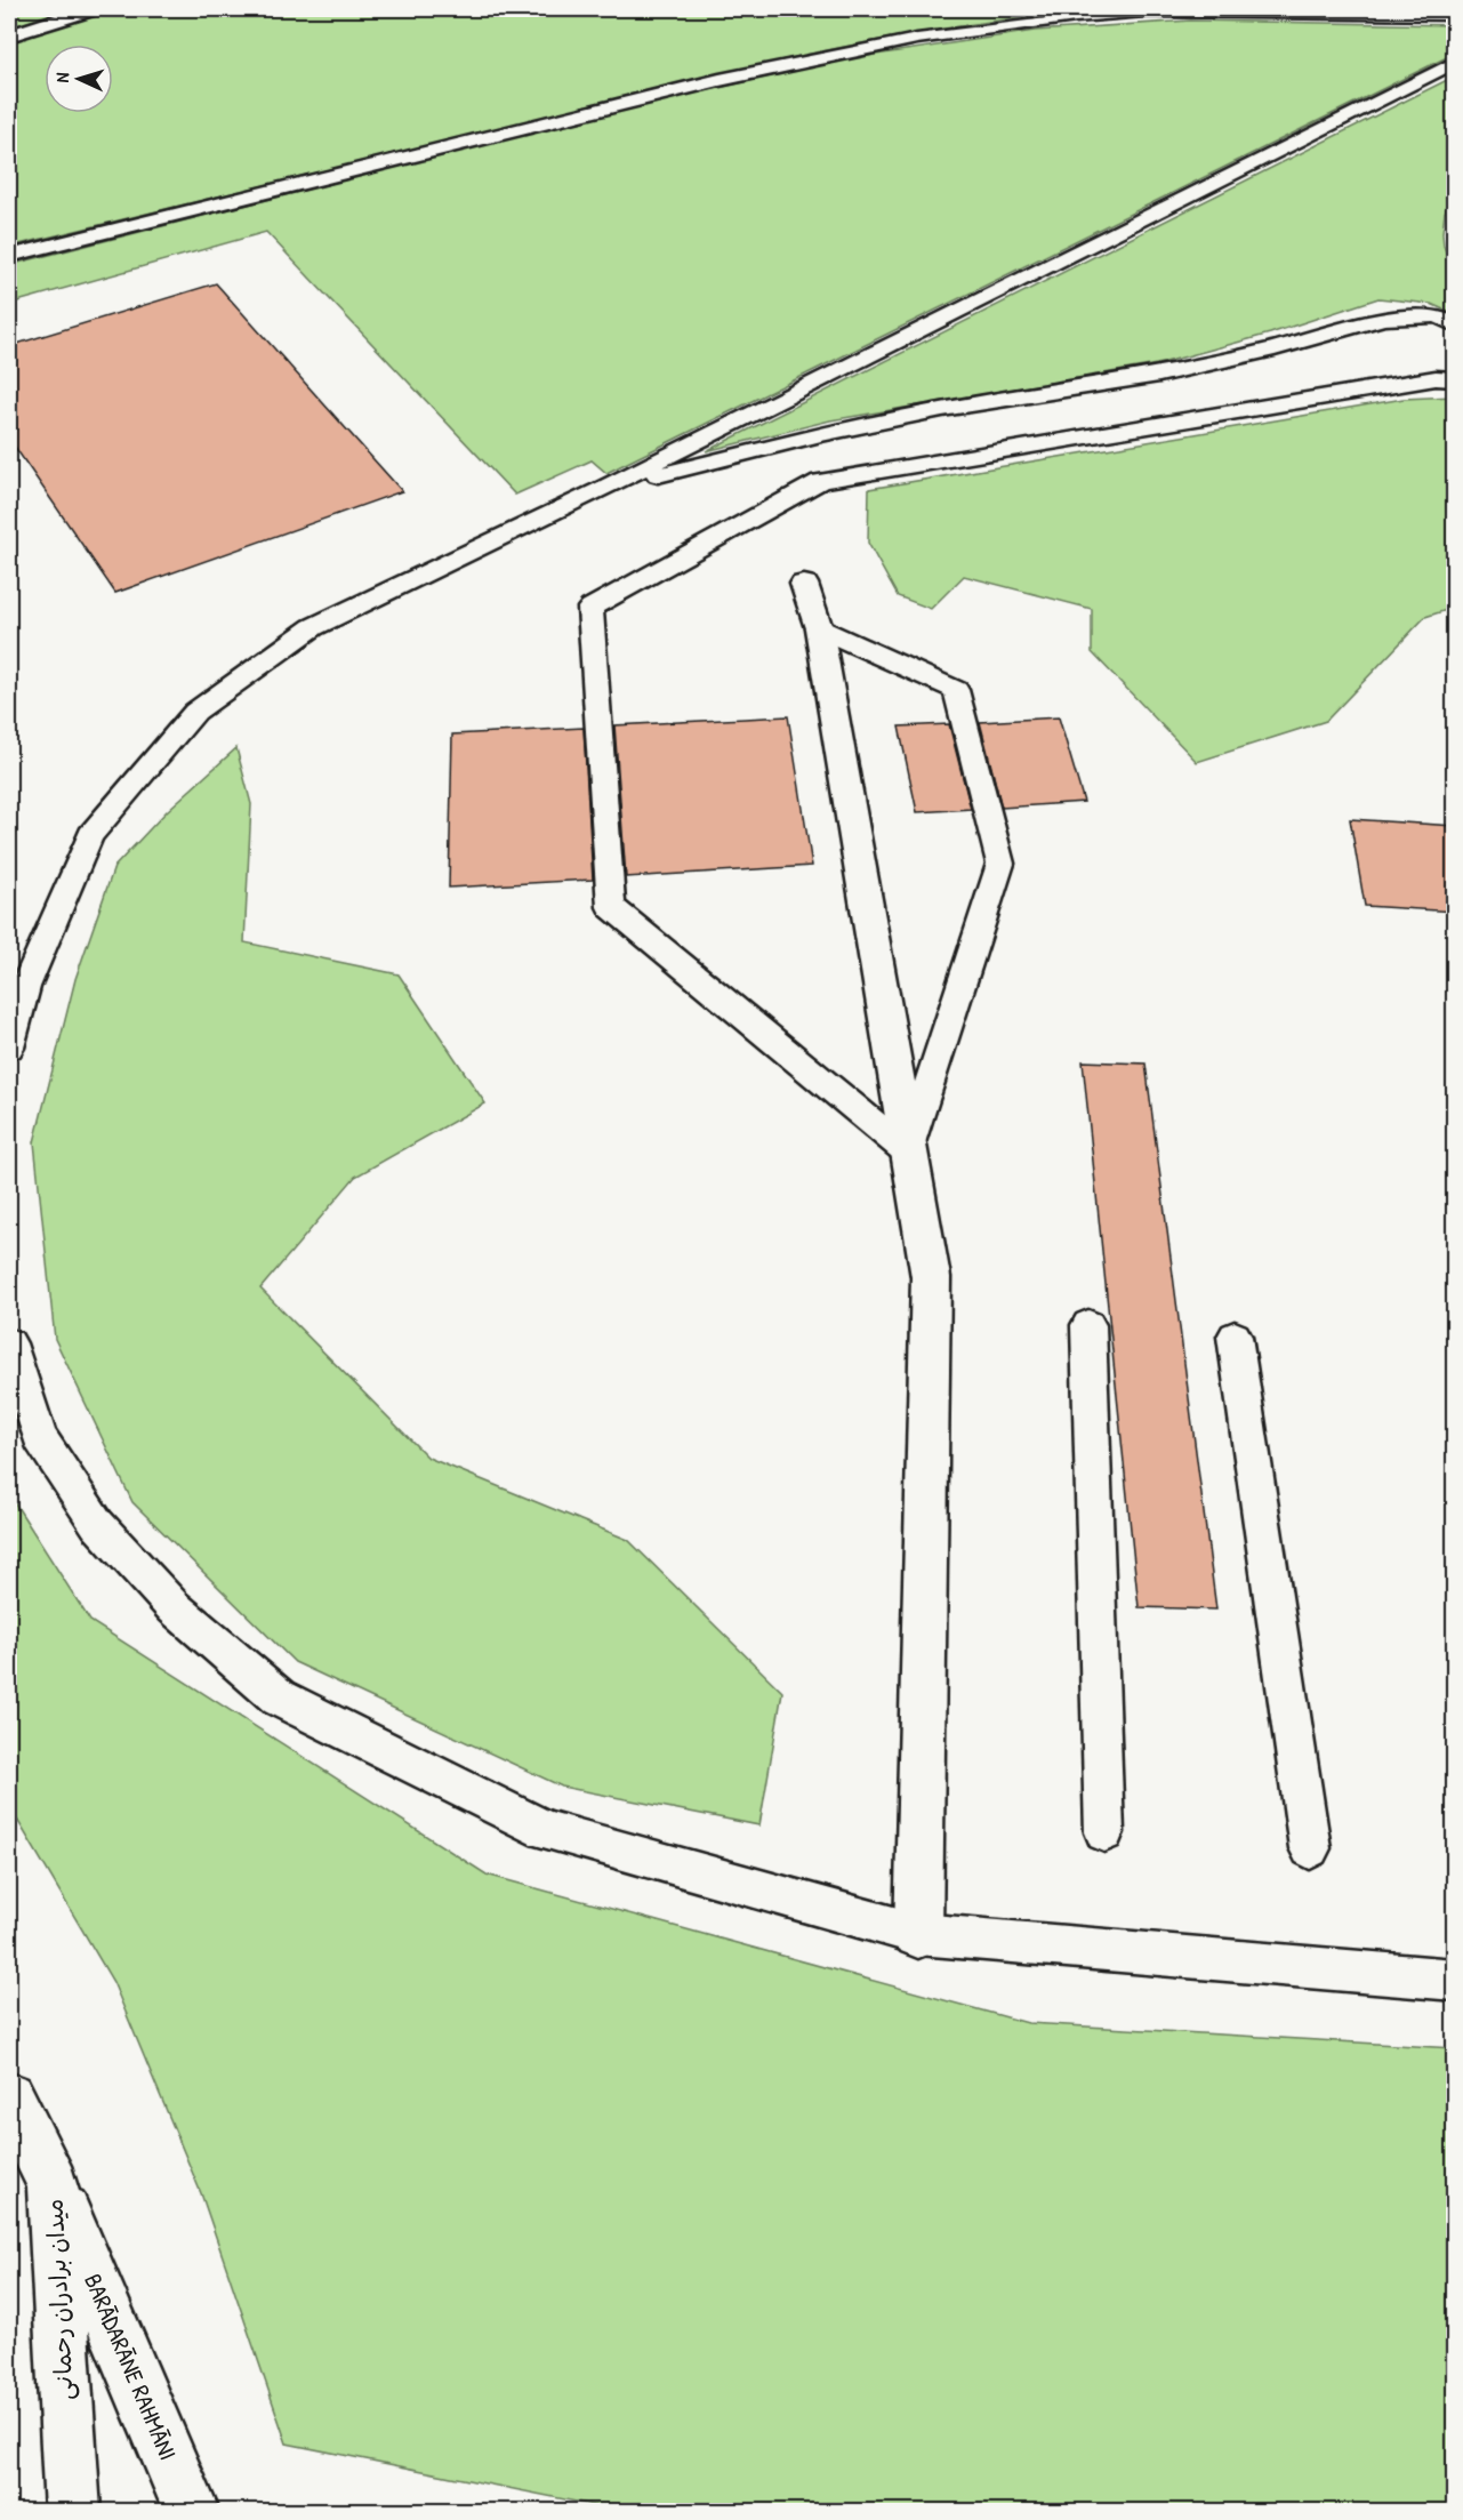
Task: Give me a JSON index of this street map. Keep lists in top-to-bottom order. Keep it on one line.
{"streets":{"main road":["میدان برادران رحمانی","BARĀDARĀNE RAHMĀNI"]},"crossings":[["میدان برادران رحمانی","BARĀDARĀNE RAHMĀNI"]],"north":"left"}
